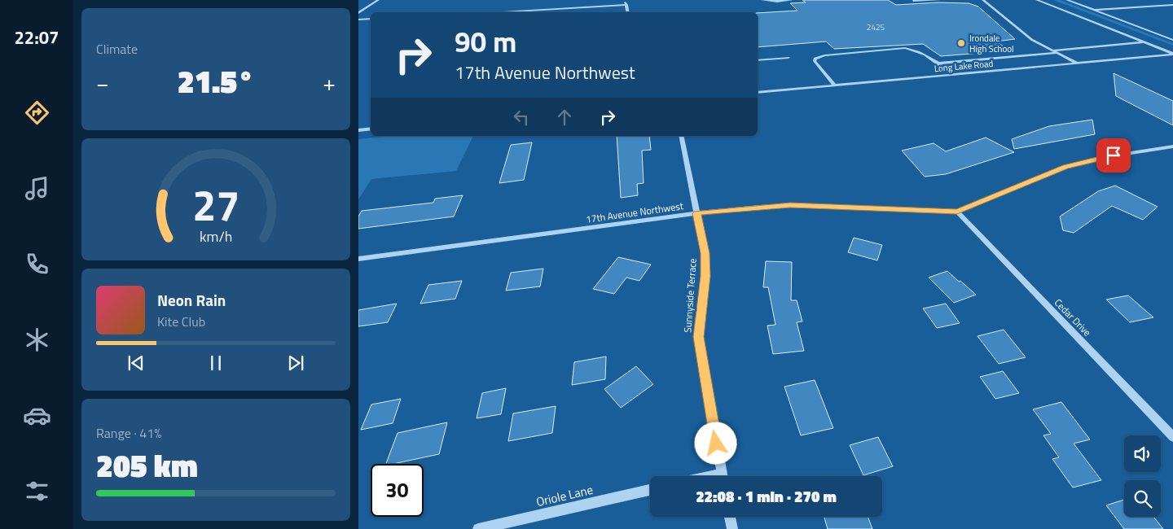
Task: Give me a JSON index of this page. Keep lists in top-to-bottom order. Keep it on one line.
{"streets":{"street":["Long Lake Road","17th Avenue Northwest","Sunnyside Terrace","Cedar Drive","Oriole Lane"]},"crossings":[["17th Avenue Northwest","Sunnyside Terrace"],["17th Avenue Northwest","Cedar Drive"]],"places":["Irondale High School"],"house_numbers":["2425"],"page":{"tabs":"22:07","tile":["Climate",["Range · 41%","205 km"]],"turn":["90 m","17th Avenue Northwest"],"heat":["−","21.5°","+"],"song":["Neon Rain","Kite Club"],"limit":"30","trip":"22:08 · 1 min · 270 m","gauge":["27","km/h"]}}
